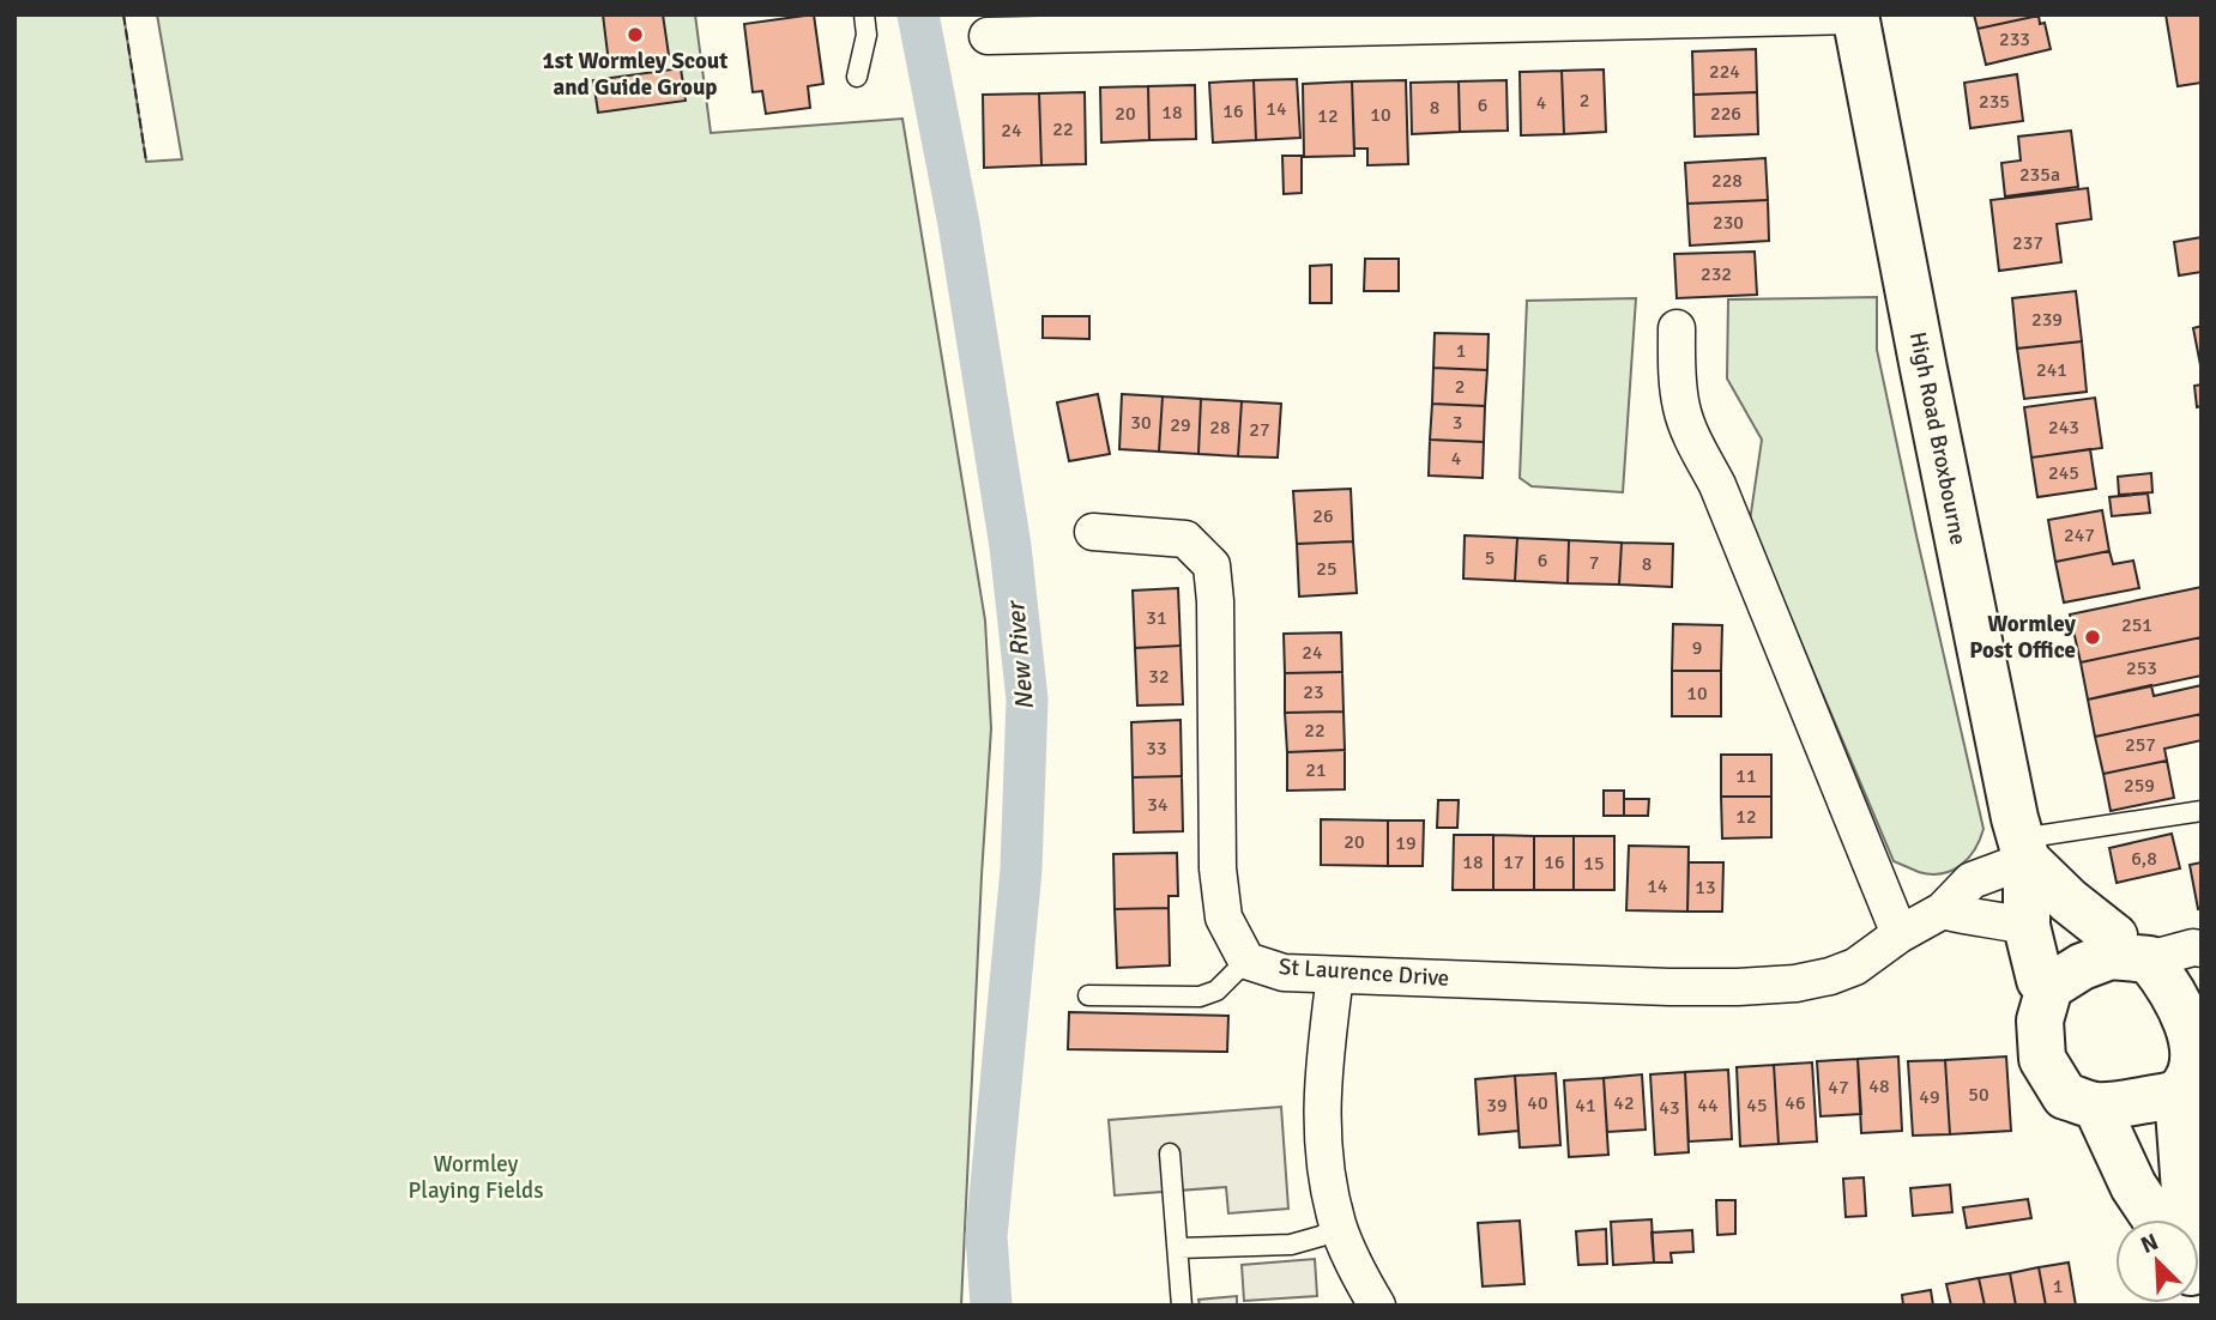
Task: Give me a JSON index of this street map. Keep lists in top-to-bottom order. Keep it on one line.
{"streets":{"main road":["High Road Broxbourne"],"street":["St Laurence Drive"]},"crossings":[["High Road Broxbourne","St Laurence Drive"]],"water":["New River"],"parks":["Wormley Playing Fields"],"places":["1st Wormley Scout and Guide Group","Wormley Post Office"],"house_numbers":["233","224","2","235","4","6","8","14","16","18","20","226","10","12","22","24","235a","228","230","237","232","239","1","241","2","30","3","29","28","243","27","4","245","26","247","5","6","7","8","25","31","251","9","24","253","32","23","10","22","257","33","21","11","259","34","12","20","19","6,8","18","17","16","15","14","13","48","47","50","49","40","42","46","39","41","44","45","43","1"],"north":"top left"}
